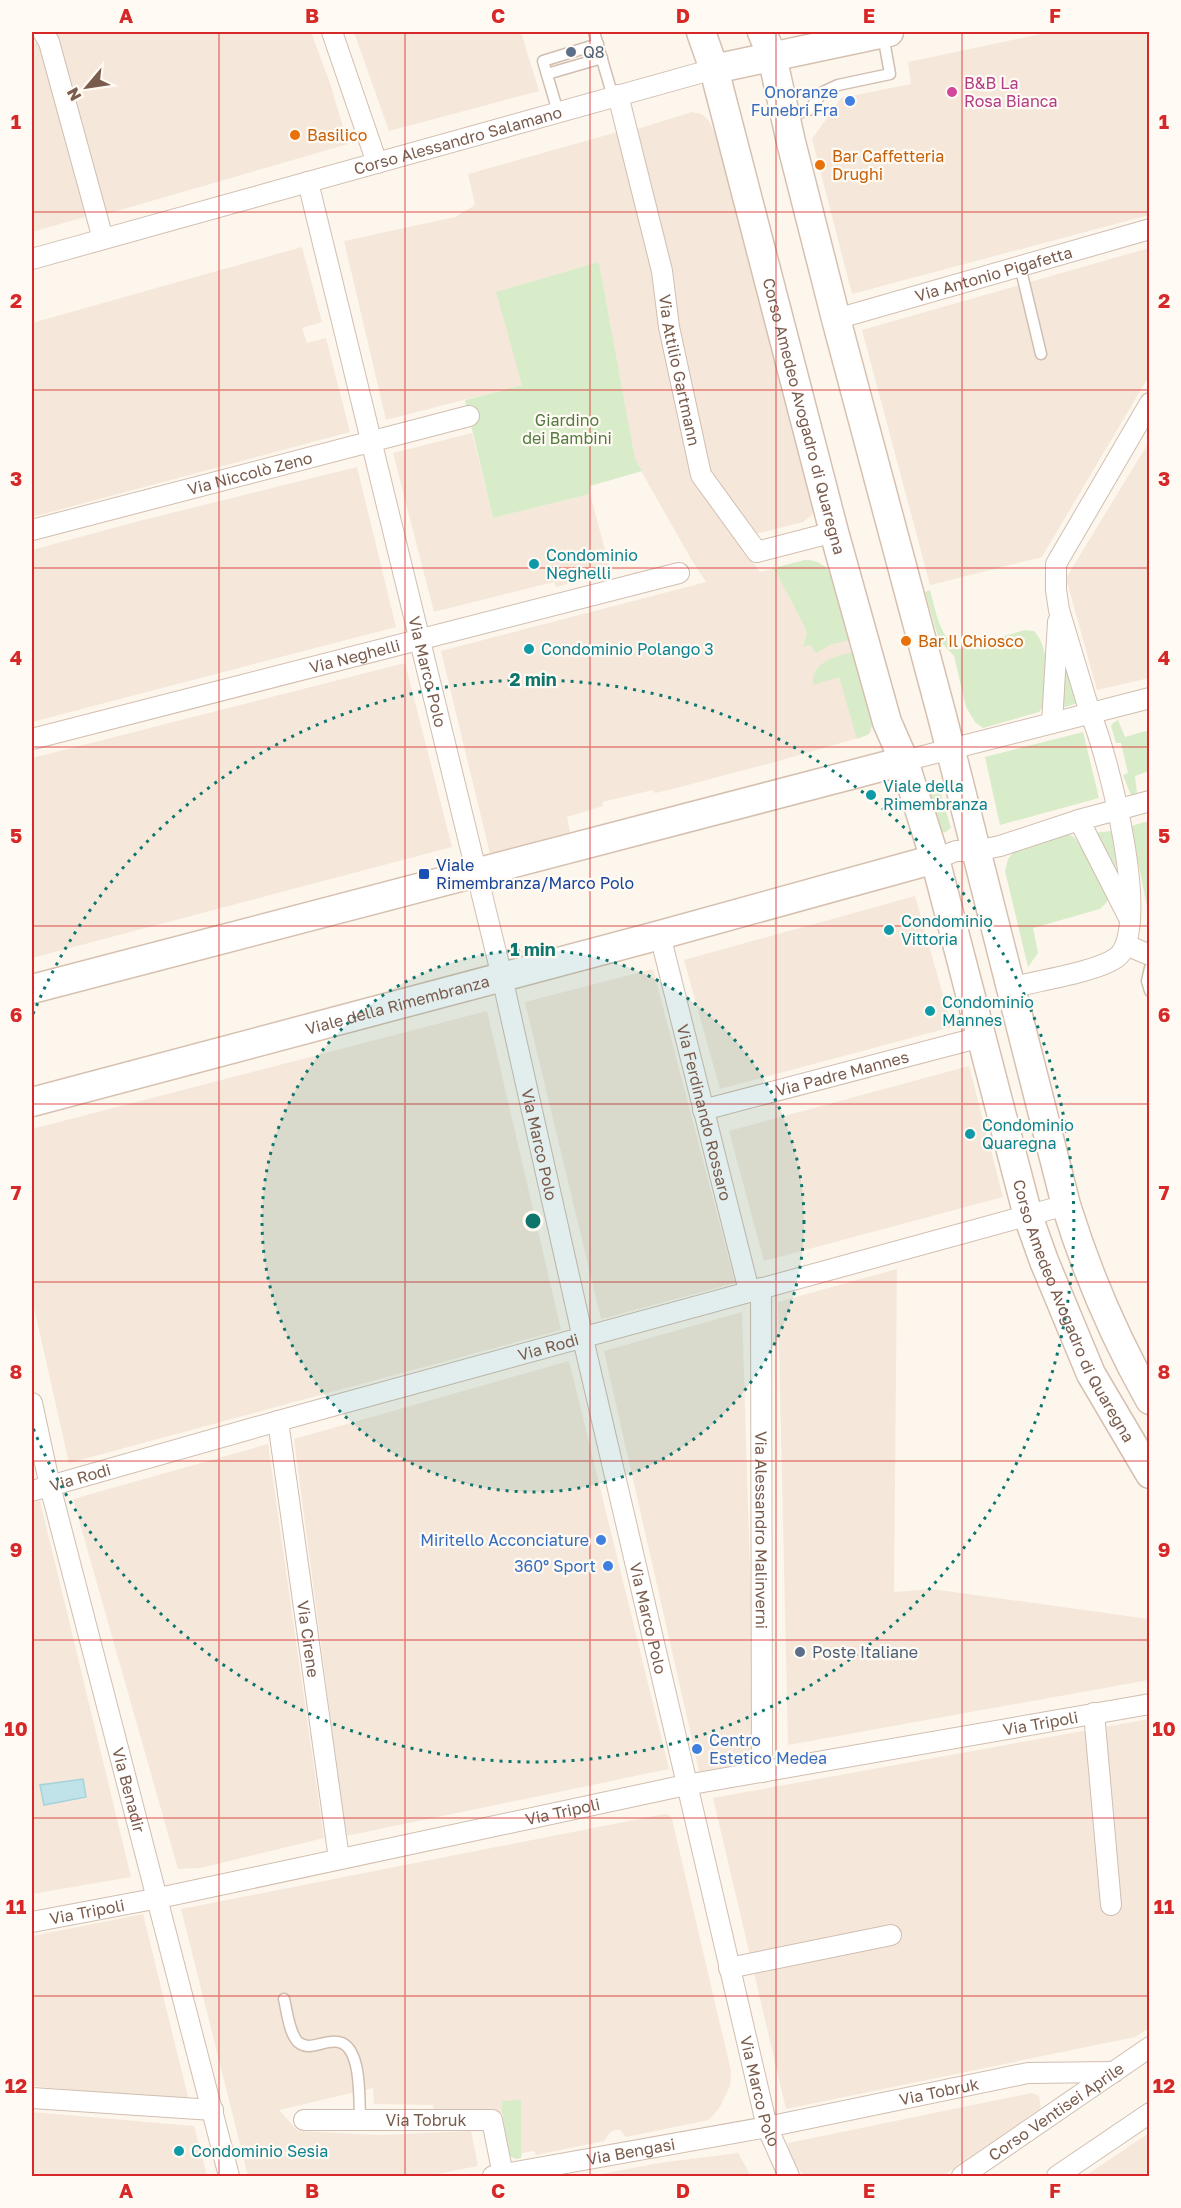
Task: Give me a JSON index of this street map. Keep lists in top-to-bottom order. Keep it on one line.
{"streets":{"main road":["Corso Alessandro Salamano","Corso Amedeo Avogadro di Quaregna","Viale della Rimembranza"],"street":["Via Antonio Pigafetta","Via Attilio Gartmann","Via Niccolò Zeno","Via Neghelli","Via Marco Polo","Via Padre Mannes","Via Ferdinando Rossaro","Via Rodi","Via Alessandro Malinverni","Via Cirene","Via Tripoli","Via Benadir","Via Tobruk","Corso Ventisei Aprile","Via Bengasi"]},"crossings":[["Corso Alessandro Salamano","Via Attilio Gartmann"],["Corso Alessandro Salamano","Corso Amedeo Avogadro di Quaregna"],["Corso Alessandro Salamano","Via Marco Polo"],["Via Attilio Gartmann","Corso Amedeo Avogadro di Quaregna"],["Corso Amedeo Avogadro di Quaregna","Viale della Rimembranza"],["Corso Amedeo Avogadro di Quaregna","Via Padre Mannes"],["Corso Amedeo Avogadro di Quaregna","Via Rodi"],["Via Niccolò Zeno","Via Marco Polo"],["Via Neghelli","Via Marco Polo"],["Via Marco Polo","Viale della Rimembranza"],["Via Marco Polo","Via Rodi"],["Via Marco Polo","Via Tripoli"],["Via Marco Polo","Via Tobruk"],["Via Marco Polo","Via Bengasi"],["Viale della Rimembranza","Via Ferdinando Rossaro"],["Via Padre Mannes","Via Ferdinando Rossaro"],["Via Ferdinando Rossaro","Via Rodi"],["Via Ferdinando Rossaro","Via Alessandro Malinverni"],["Via Rodi","Via Alessandro Malinverni"],["Via Rodi","Via Cirene"],["Via Rodi","Via Benadir"],["Via Alessandro Malinverni","Via Tripoli"],["Via Cirene","Via Tripoli"],["Via Tripoli","Via Benadir"],["Via Tobruk","Corso Ventisei Aprile"],["Via Tobruk","Via Bengasi"]],"parks":["Giardino dei Bambini"],"places":{"other":["Q8","B&B La Rosa Bianca","Onoranze Funebri Fra","Basilico","Bar Caffetteria Drughi","Condominio Neghelli","Bar Il Chiosco","Condominio Polango 3","Viale della Rimembranza","Condominio Vittoria","Condominio Mannes","Condominio Quaregna","Miritello Acconciature","360° Sport","Poste Italiane","Centro Estetico Medea","Condominio Sesia"],"transit":["Viale Rimembranza/Marco Polo"]},"north":"bottom left","grid":{"columns":["A","B","C","D","E","F"],"rows":["1","2","3","4","5","6","7","8","9","10","11","12"]},"rings":["2 min","1 min"]}
